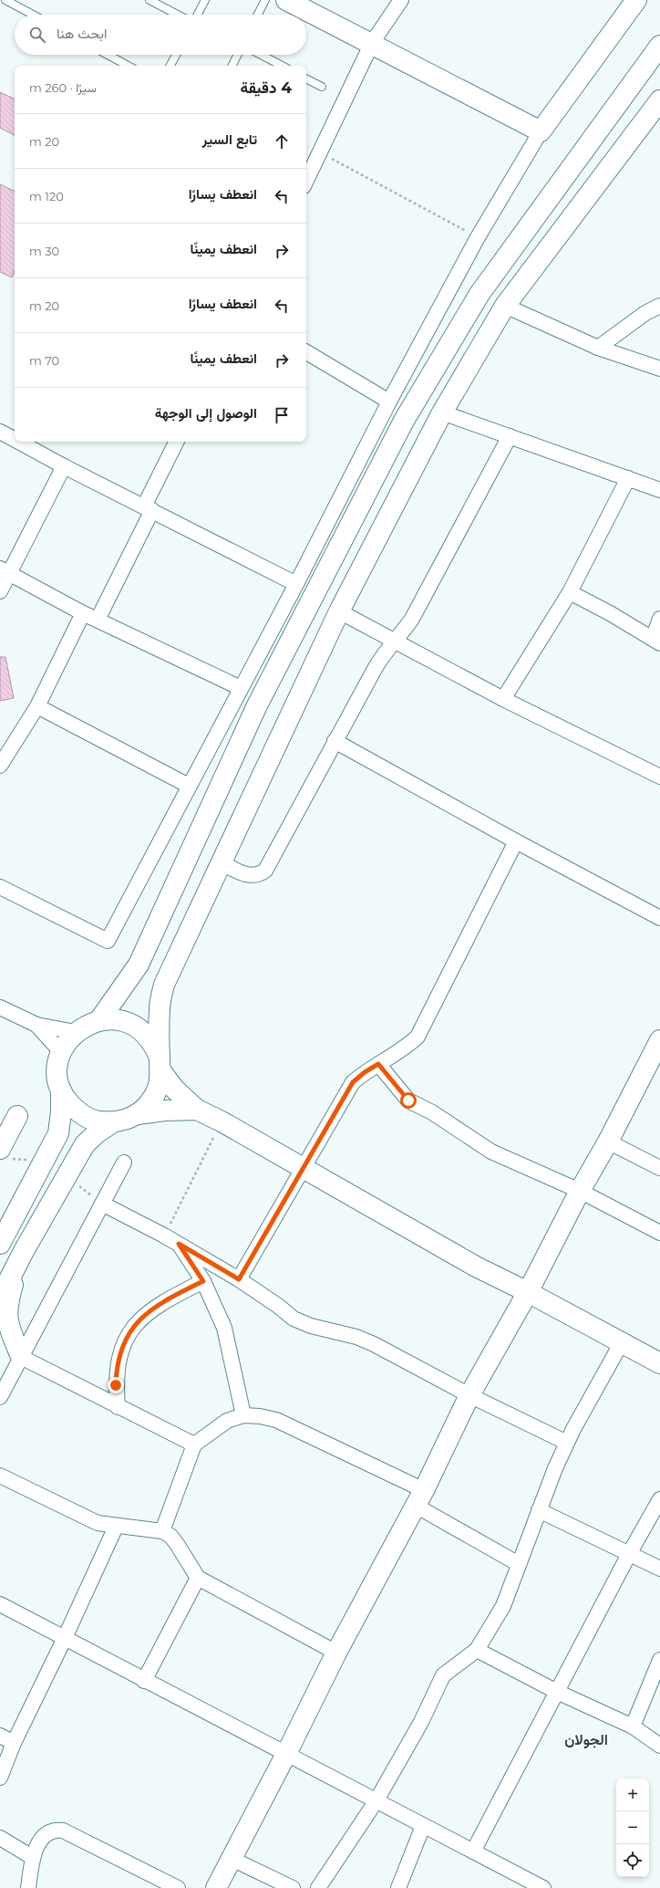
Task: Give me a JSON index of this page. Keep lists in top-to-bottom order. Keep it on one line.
{"districts":["الجولان"],"page":{"search":"ابحث هنا","heading":["4 دقيقة","سيرًا · 260 m"],"list":[["تابع السير","20 m"],["انعطف يسارًا","120 m"],["انعطف يمينًا","30 m"],["انعطف يسارًا","20 m"],["انعطف يمينًا","70 m"],"الوصول إلى الوجهة"],"map_buttons":["+","−"]}}
